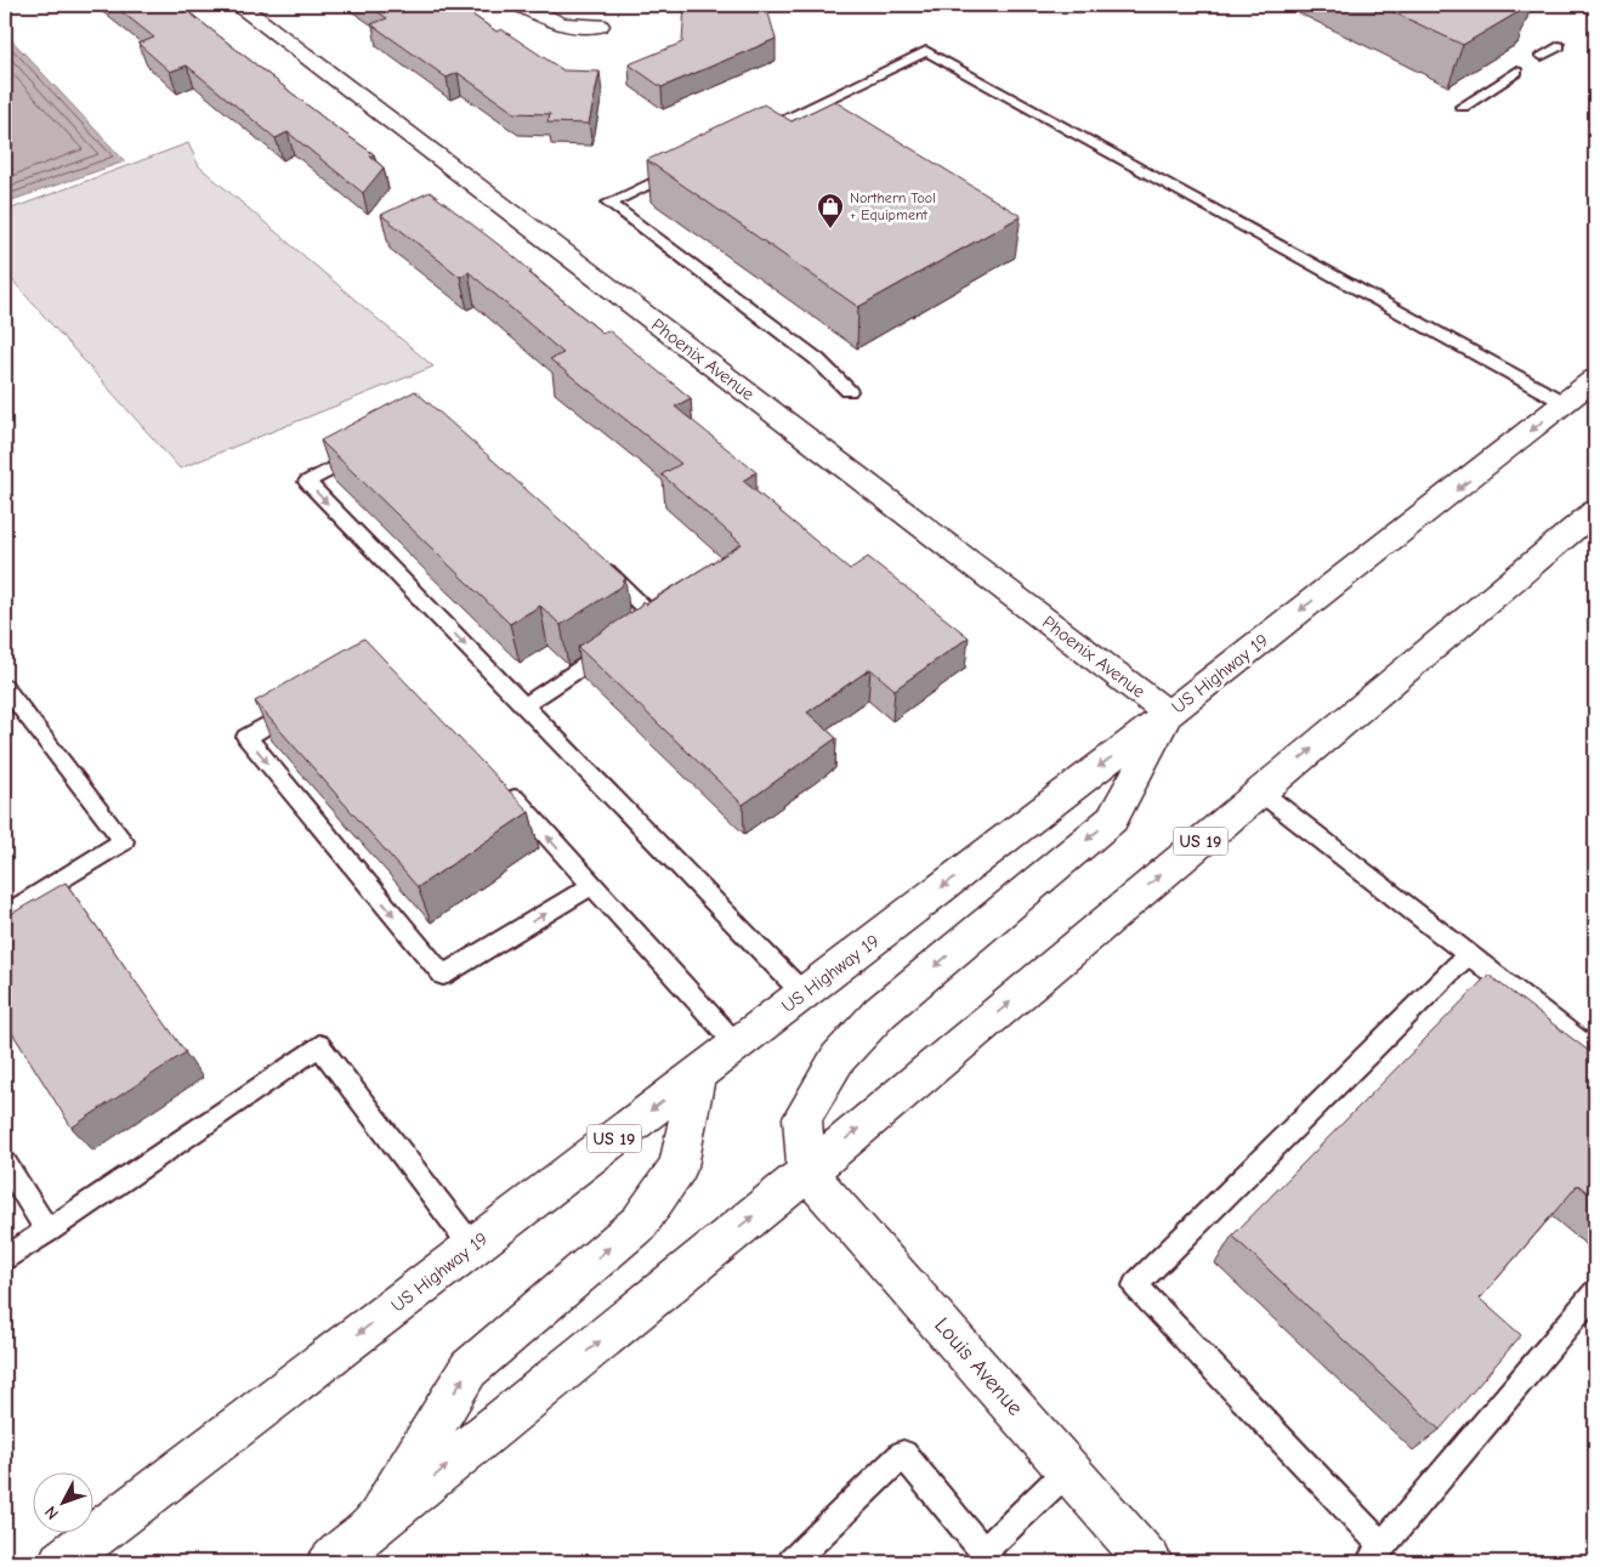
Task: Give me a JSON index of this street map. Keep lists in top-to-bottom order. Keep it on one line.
{"streets":{"main road":["Phoenix Avenue","US Highway 19","US 19","Louis Avenue"]},"crossings":[["Phoenix Avenue","US Highway 19"],["US 19","Louis Avenue"]],"places":{"shop":["Northern Tool + Equipment"]},"north":"bottom left"}
